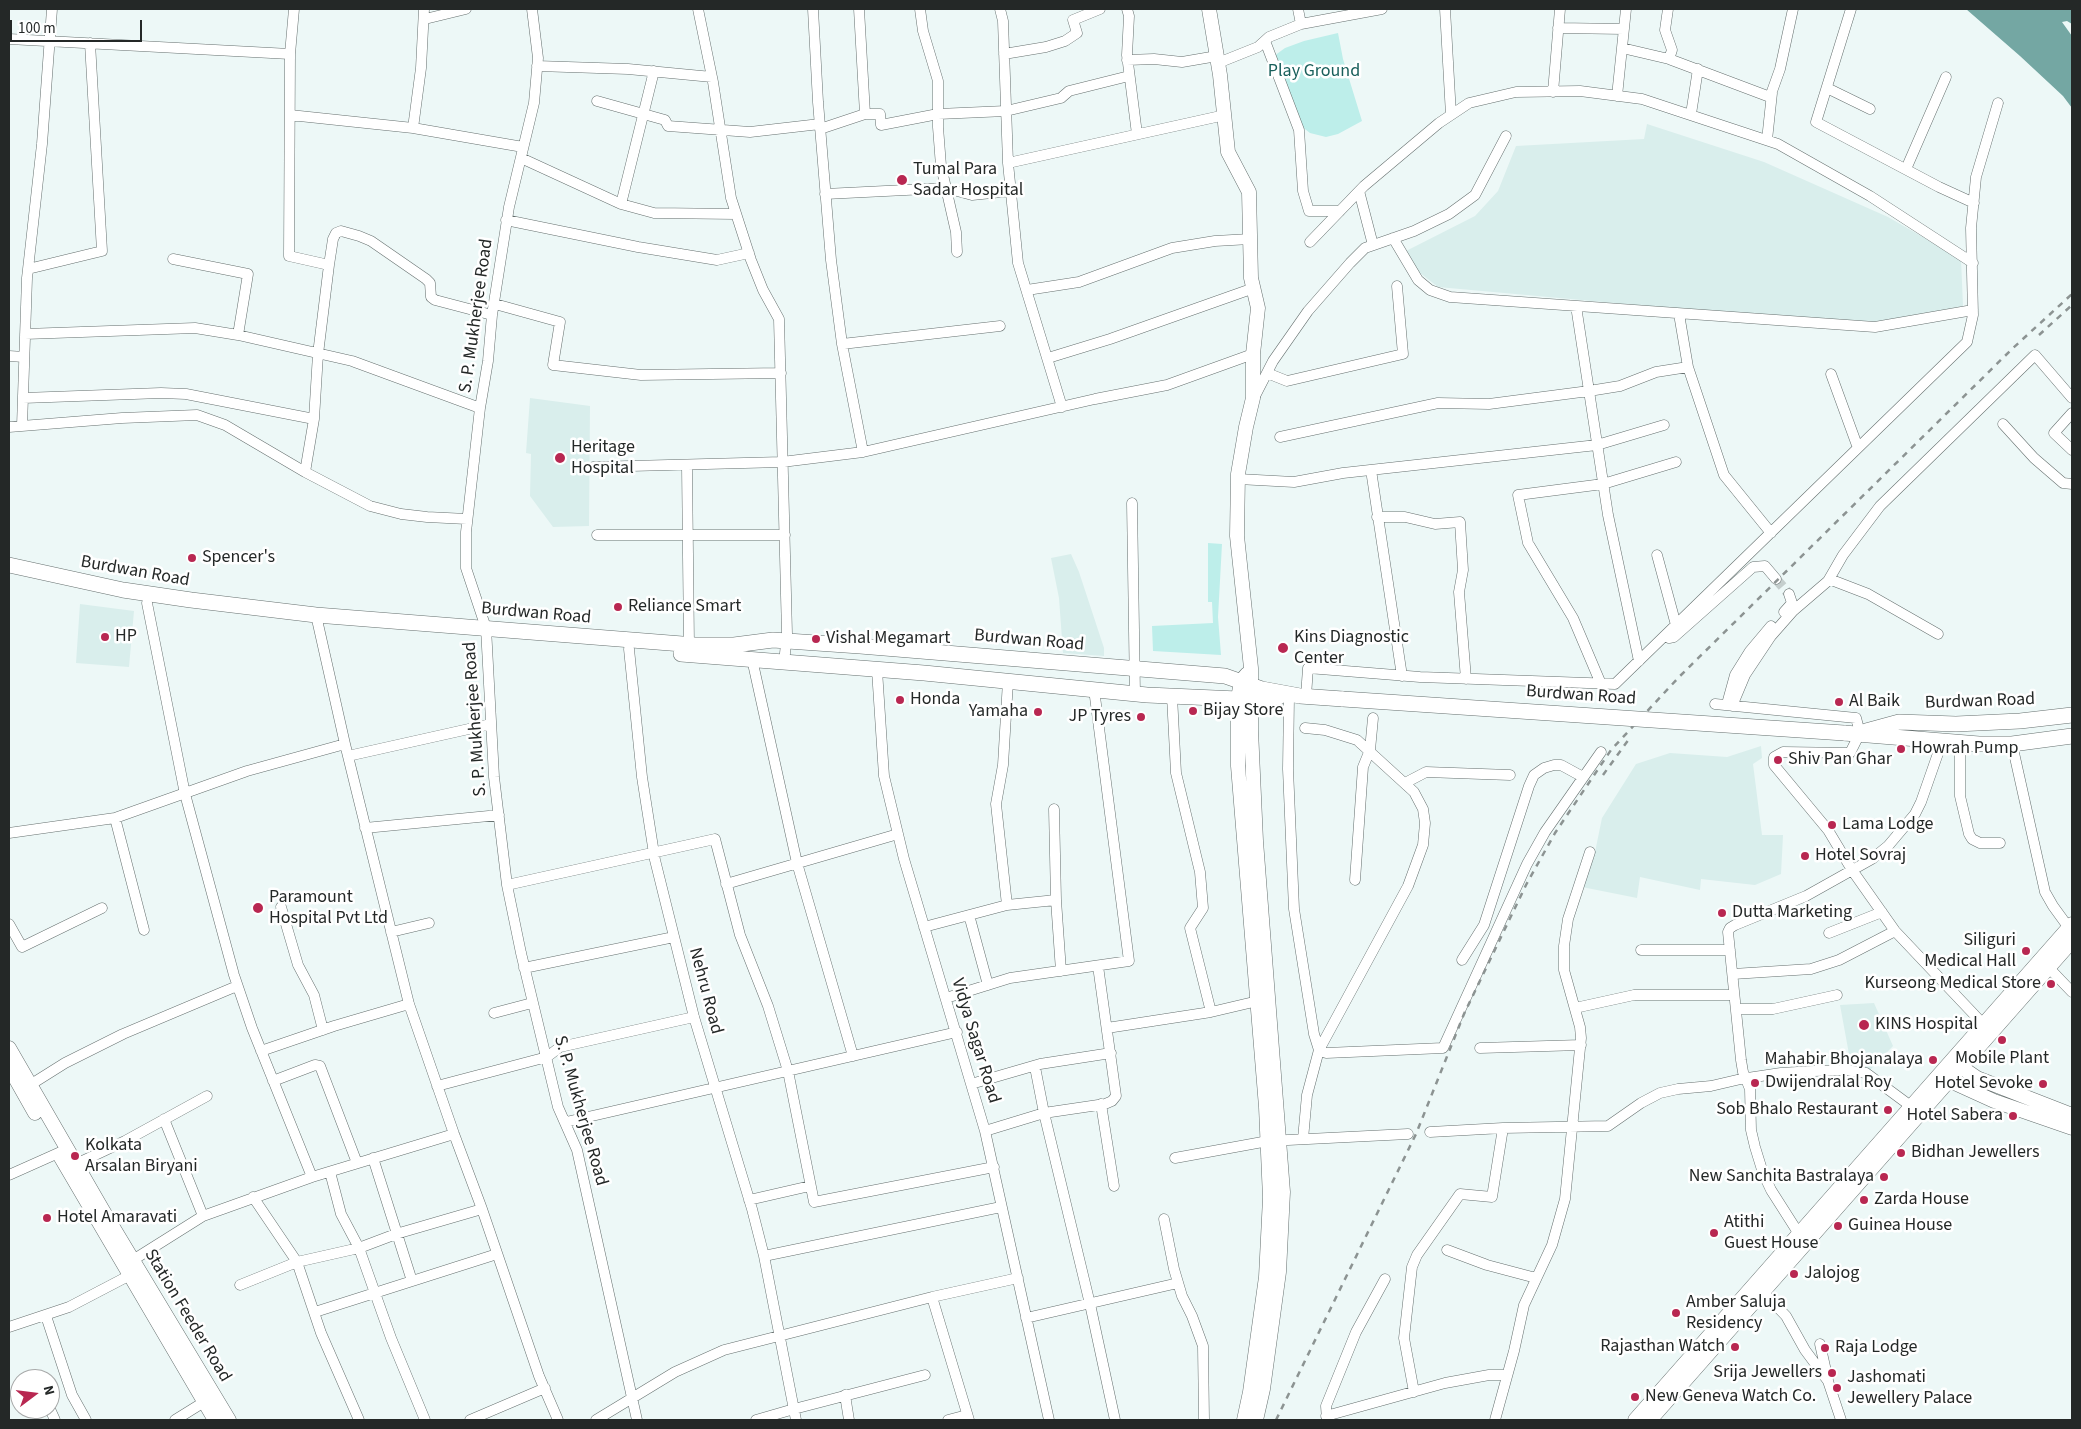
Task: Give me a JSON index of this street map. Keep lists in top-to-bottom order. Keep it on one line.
{"streets":{"main road":["Burdwan Road"],"street":["S. P. Mukherjee Road","Nehru Road","Vidya Sagar Road","Station Feeder Road"]},"crossings":[["S. P. Mukherjee Road","Burdwan Road"],["Burdwan Road","Nehru Road"],["Burdwan Road","Vidya Sagar Road"]],"parks":["Play Ground"],"places":["Tumal Para Sadar Hospital","Heritage Hospital","Spencer's","Reliance Smart","HP","Vishal Megamart","Kins Diagnostic Center","Honda","Al Baik","Bijay Store","Yamaha","JP Tyres","Howrah Pump","Shiv Pan Ghar","Lama Lodge","Hotel Sovraj","Paramount Hospital Pvt Ltd","Dutta Marketing","Siliguri Medical Hall","Kurseong Medical Store","KINS Hospital","Mobile Plant","Mahabir Bhojanalaya","Dwijendralal Roy","Hotel Sevoke","Sob Bhalo Restaurant","Hotel Sabera","Bidhan Jewellers","Kolkata Arsalan Biryani","New Sanchita Bastralaya","Zarda House","Hotel Amaravati","Guinea House","Atithi Guest House","Jalojog","Amber Saluja Residency","Rajasthan Watch","Raja Lodge","Srija Jewellers","Jashomati Jewellery Palace","New Geneva Watch Co."],"scale_bar":"100 m","north":"right"}
